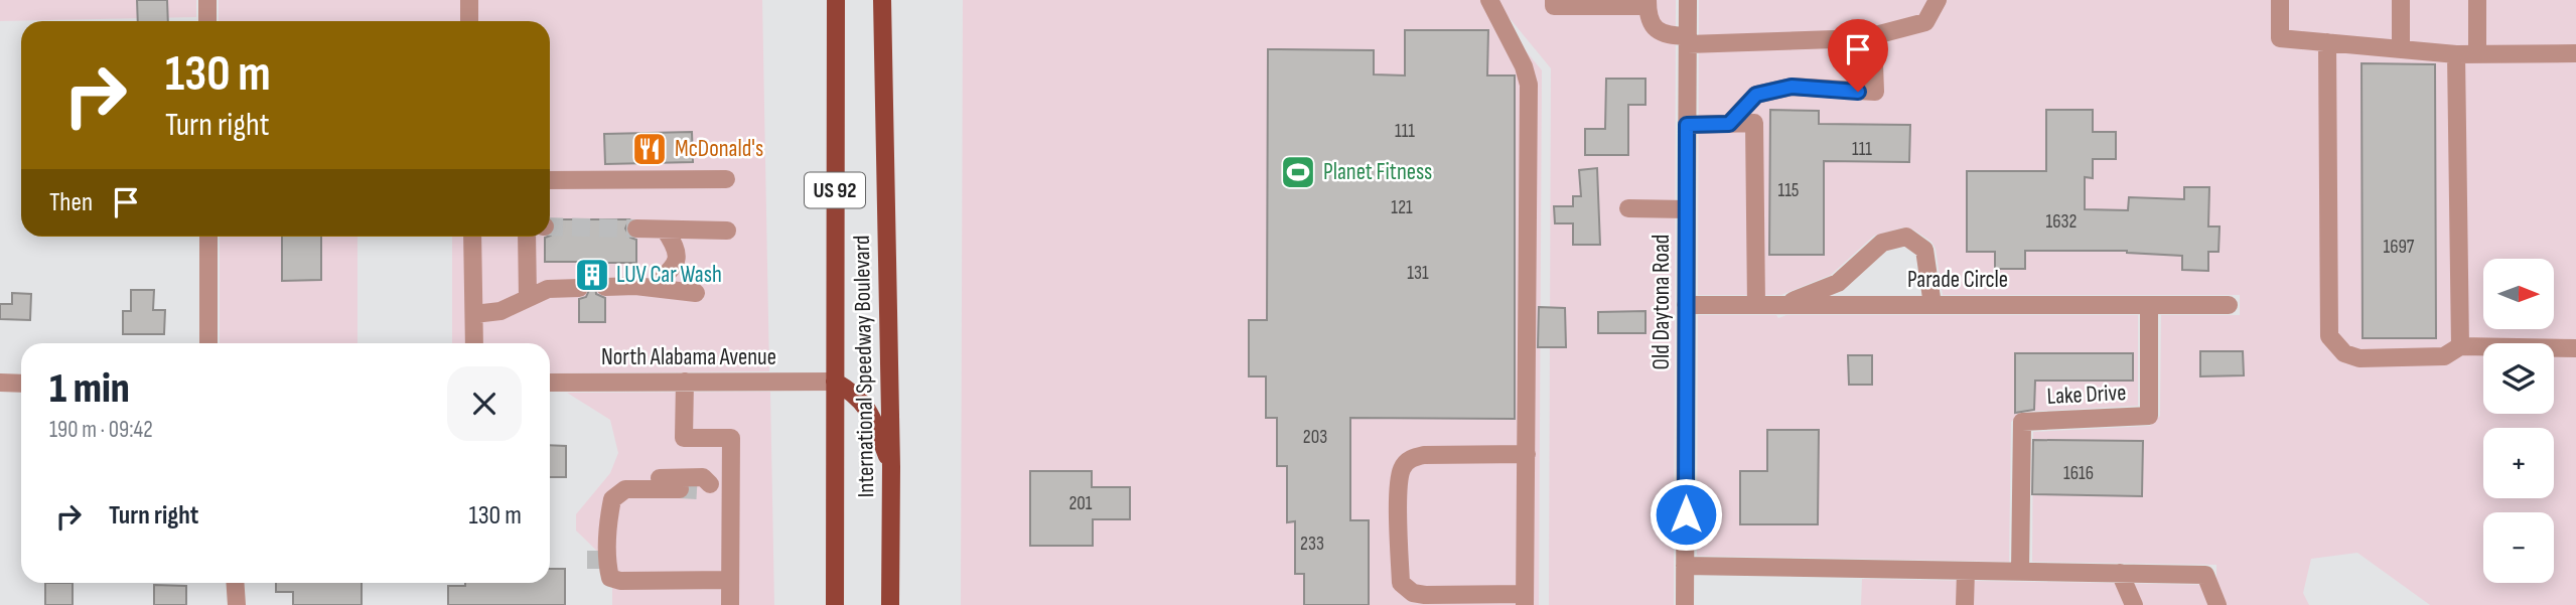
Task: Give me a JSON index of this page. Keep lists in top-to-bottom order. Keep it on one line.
{"streets":{"main road":["US 92","International Speedway Boulevard"],"street":["Parade Circle","Old Daytona Road","North Alabama Avenue","Lake Drive"]},"crossings":[["Parade Circle","Old Daytona Road"],["Parade Circle","Lake Drive"],["North Alabama Avenue","International Speedway Boulevard"]],"places":{"restaurant":["McDonald's"],"sports":["Planet Fitness"],"building":["LUV Car Wash"]},"house_numbers":["111","111","115","121","1632","1697","131","203","1616","201","233"],"north":"right","page":{"turn":["130 m","Turn right"],"then":"Then","map_buttons":["+","−"],"heading":["1 min","190 m · 09:42"],"list":[{"name":"Turn right","value":"130 m"}]}}
